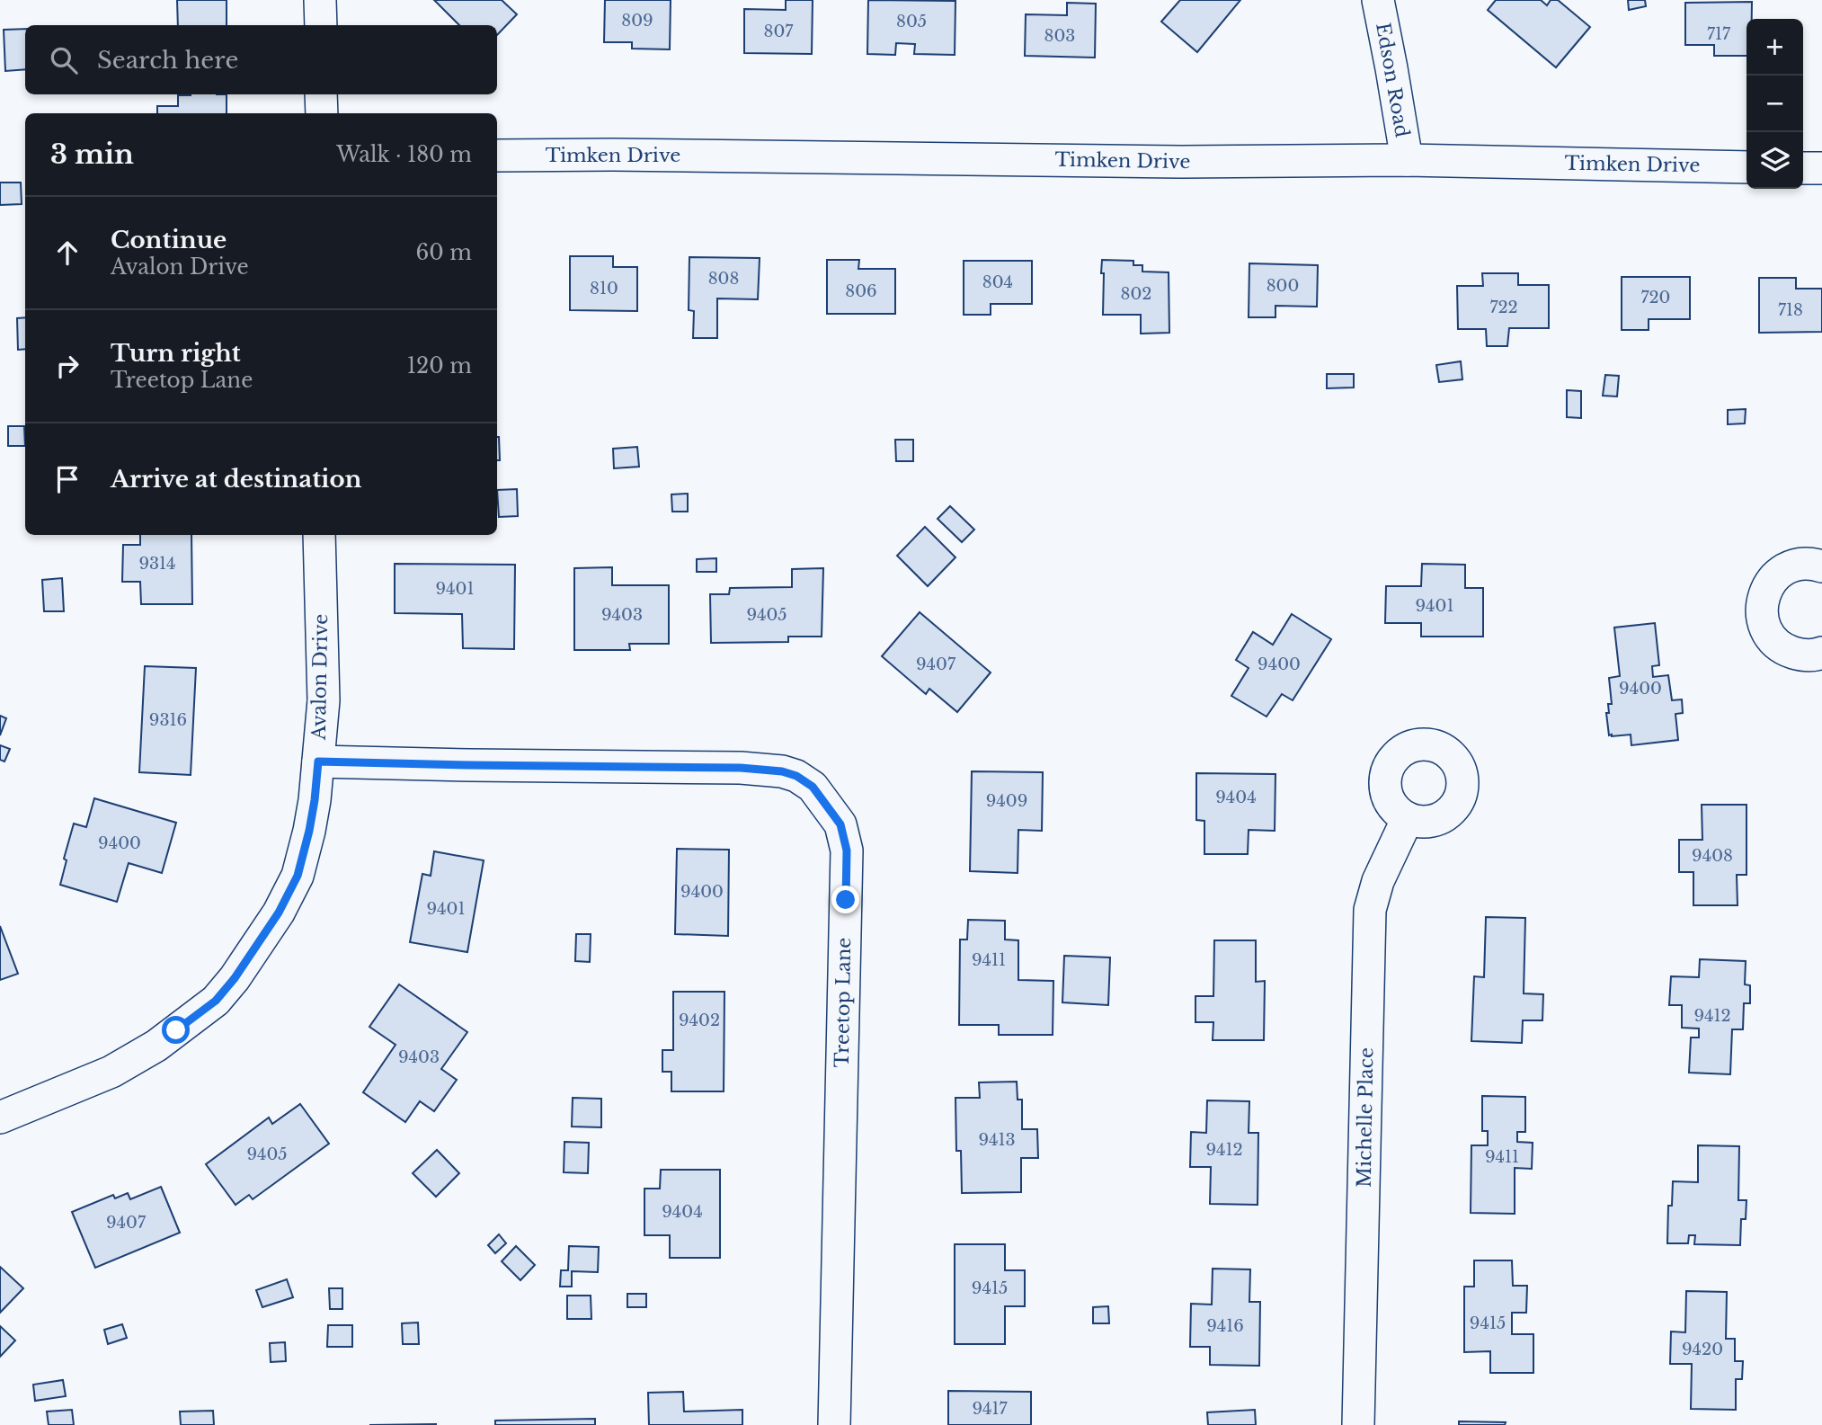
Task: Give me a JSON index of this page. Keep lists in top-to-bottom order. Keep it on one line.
{"streets":{"street":["Edson Road","Timken Drive","Avalon Drive","Treetop Lane","Michelle Place"]},"crossings":[["Edson Road","Timken Drive"],["Avalon Drive","Treetop Lane"]],"house_numbers":["809","805","807","717","803","808","804","800","810","806","802","720","722","718","9314","9401","9401","9403","9405","9407","9400","9400","9316","9404","9409","9400","9408","9400","9401","9411","9412","9402","9403","9413","9412","9405","9411","9404","9407","9415","9415","9416","9420","9417"],"page":{"map_buttons":["+","−"],"search":"Search here","heading":["3 min","Walk · 180 m"],"list":[["Continue","Avalon Drive","60 m"],["Turn right","Treetop Lane","120 m"],"Arrive at destination"]}}
